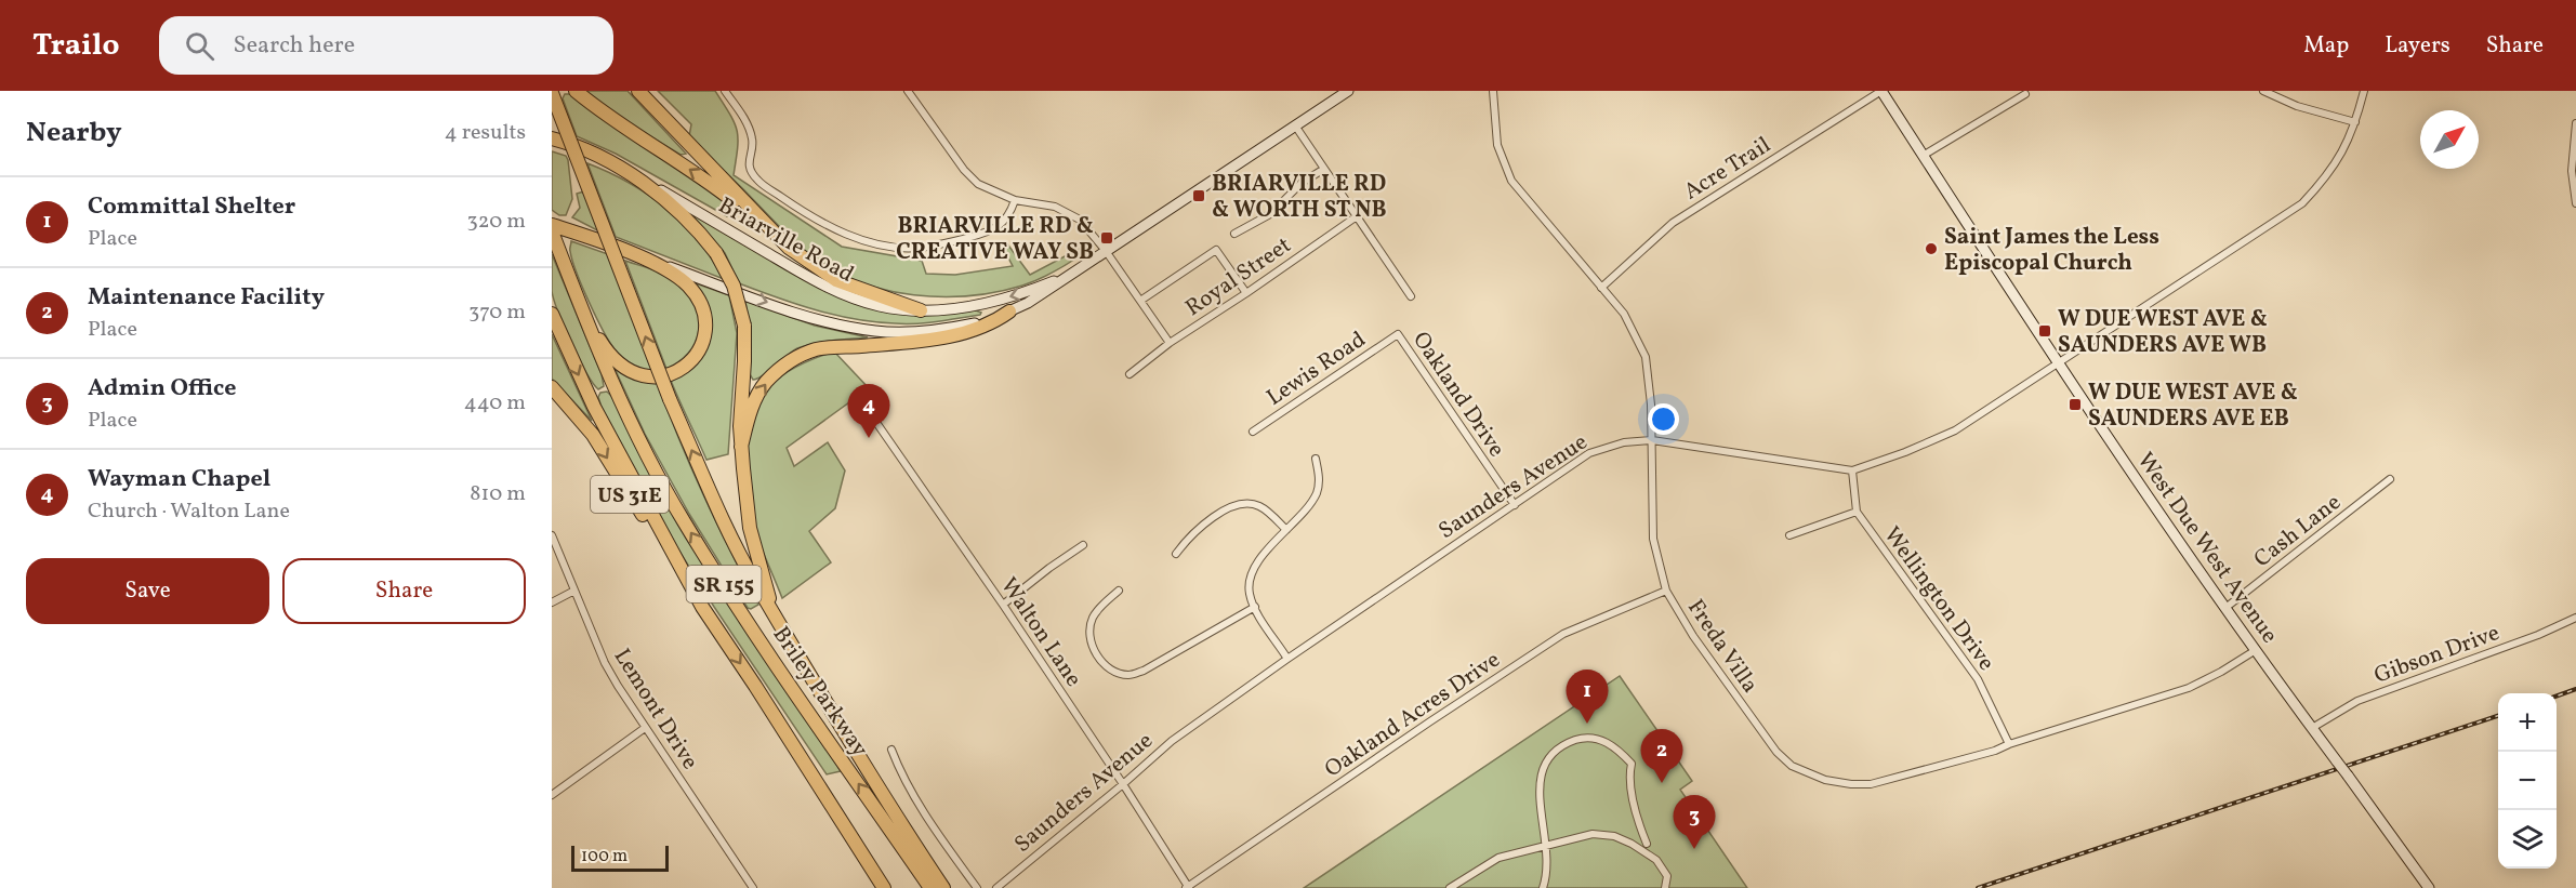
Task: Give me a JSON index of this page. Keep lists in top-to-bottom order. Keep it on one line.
{"streets":{"highway":["US 31E","SR 155","Briley Parkway"],"main road":["Briarville Road","West Due West Avenue"],"street":["Acre Trail","Royal Street","Lewis Road","Oakland Drive","Saunders Avenue","Cash Lane","Wellington Drive","Walton Lane","Freda Villa","Gibson Drive","Lemont Drive","Oakland Acres Drive"]},"crossings":[["Acre Trail","West Due West Avenue"],["Acre Trail","Freda Villa"],["Lewis Road","Oakland Drive"],["Oakland Drive","Saunders Avenue"],["Saunders Avenue","West Due West Avenue"],["Saunders Avenue","Wellington Drive"],["Saunders Avenue","Walton Lane"],["Saunders Avenue","Freda Villa"],["US 31E","SR 155"],["Cash Lane","West Due West Avenue"],["West Due West Avenue","Freda Villa"],["West Due West Avenue","Gibson Drive"],["Wellington Drive","Freda Villa"],["Walton Lane","Oakland Acres Drive"],["Freda Villa","Oakland Acres Drive"]],"places":{"transit":["BRIARVILLE RD & WORTH ST NB","BRIARVILLE RD & CREATIVE WAY SB","W DUE WEST AVE & SAUNDERS AVE WB","W DUE WEST AVE & SAUNDERS AVE EB"],"other":["Saint James the Less Episcopal Church"]},"scale_bar":"100 m","north":"top right","page":{"header":"Trailo","search":"Search here","nav":["Map","Layers","Share"],"heading":["Nearby","4 results"],"list":[{"mark":"1","name":"Committal Shelter","note":"Place","value":"320 m"},{"mark":"2","name":"Maintenance Facility","note":"Place","value":"370 m"},{"mark":"3","name":"Admin Office","note":"Place","value":"440 m"},{"mark":"4","name":"Wayman Chapel","note":"Church · Walton Lane","value":"810 m"}],"pins":["4","1","2","3"],"buttons":["Save","Share"],"map_buttons":["+","−"],"scale":"100 m"}}
